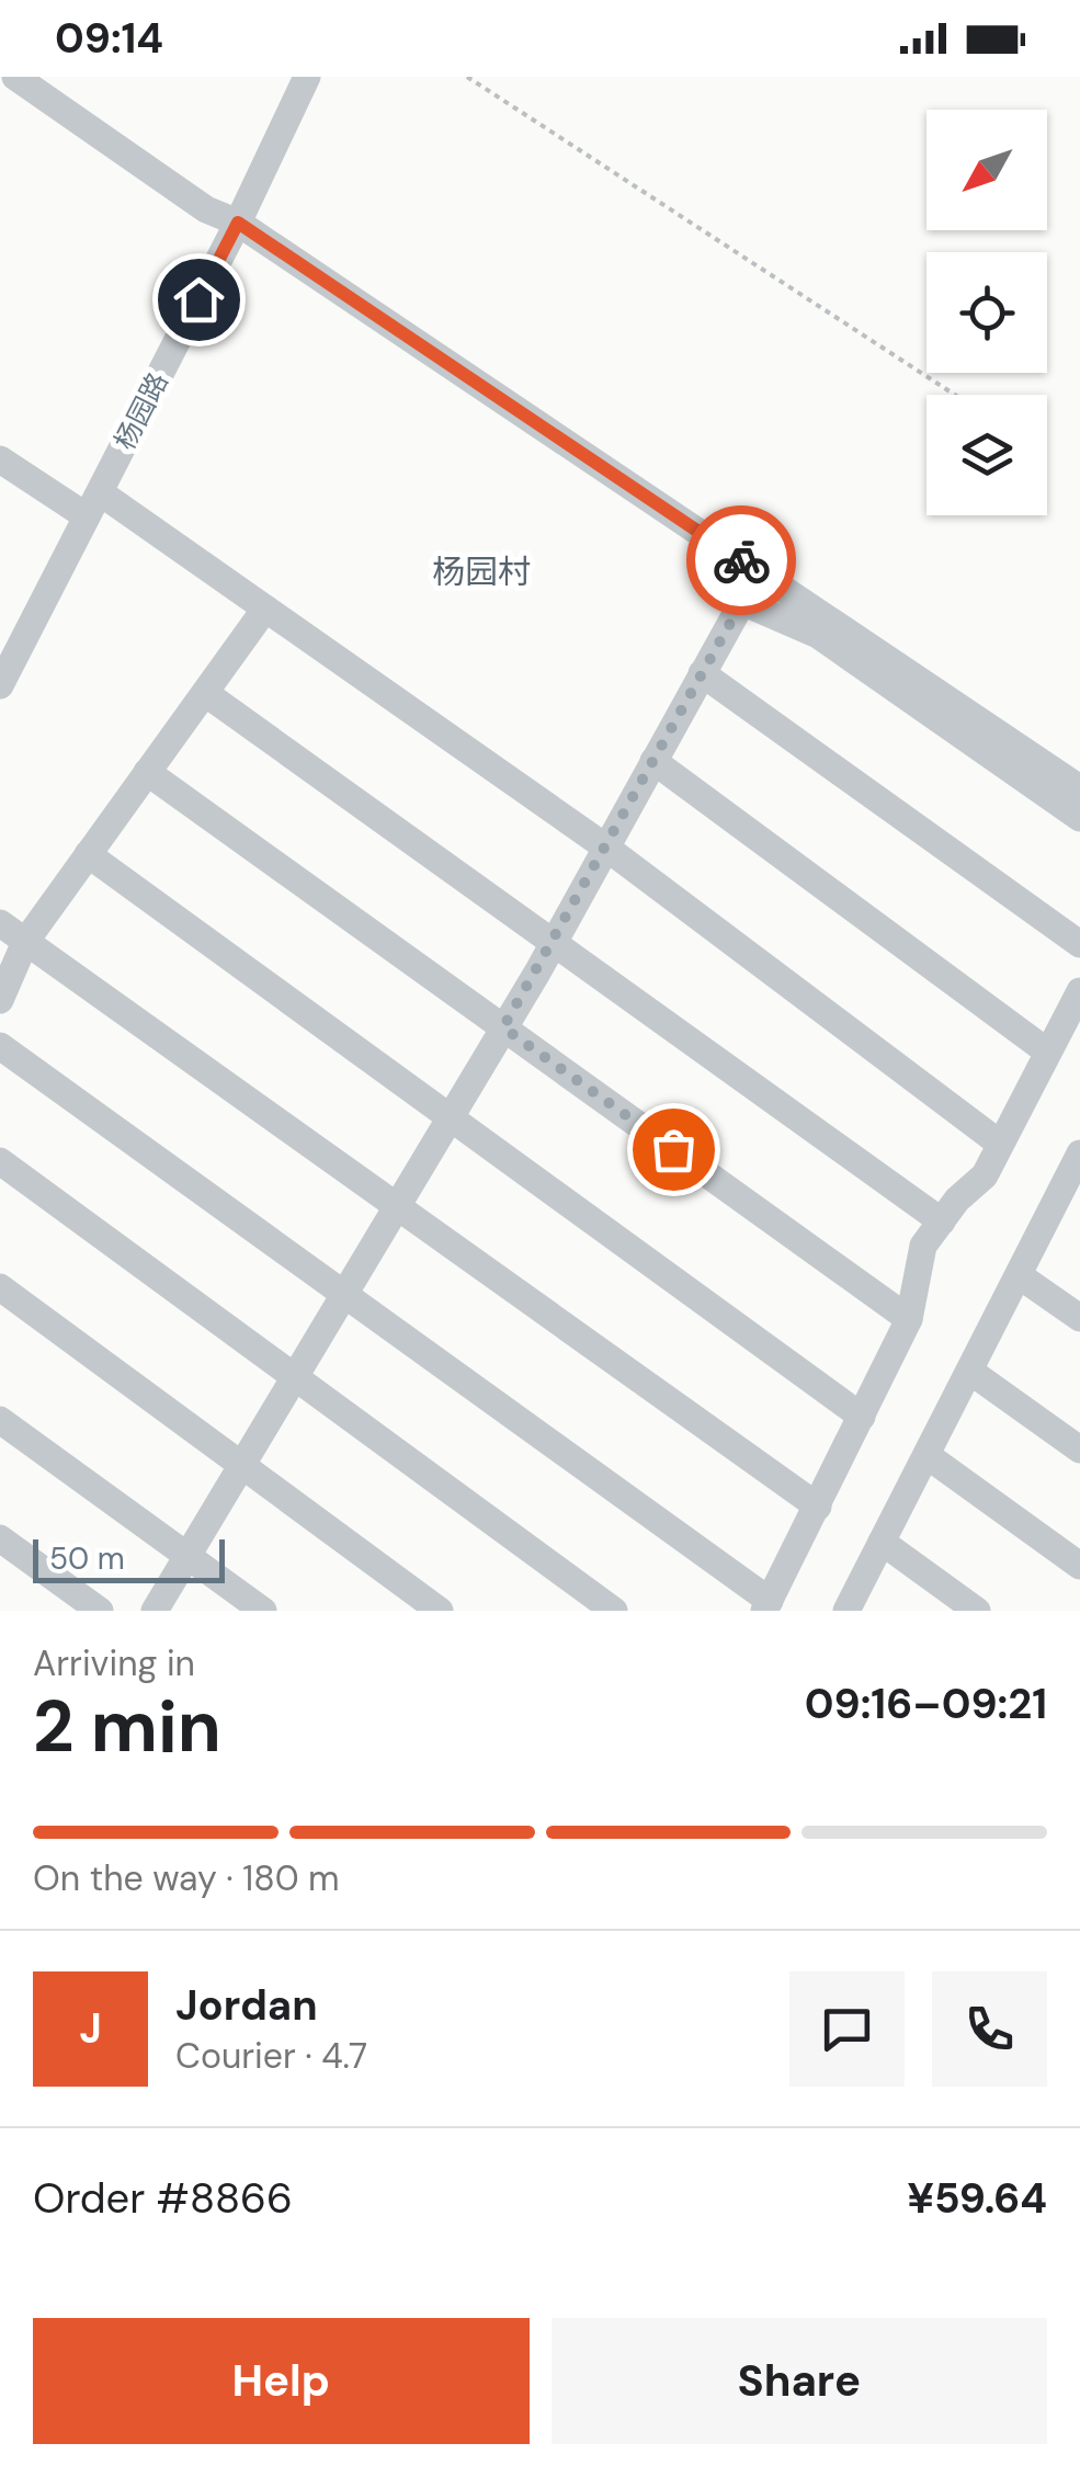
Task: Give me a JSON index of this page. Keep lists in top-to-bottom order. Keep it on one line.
{"streets":{"street":["杨园路"]},"districts":["杨园村"],"scale_bar":"50 m","north":"bottom left","page":{"status":"09:14","scale":"50 m","heading":["2 min","Arriving in","09:16–09:21"],"panel":["Jordan","Courier · 4.7","Order #8866","¥59.64"],"bar":"On the way · 180 m","round":"J","buttons":["Help","Share"]}}
